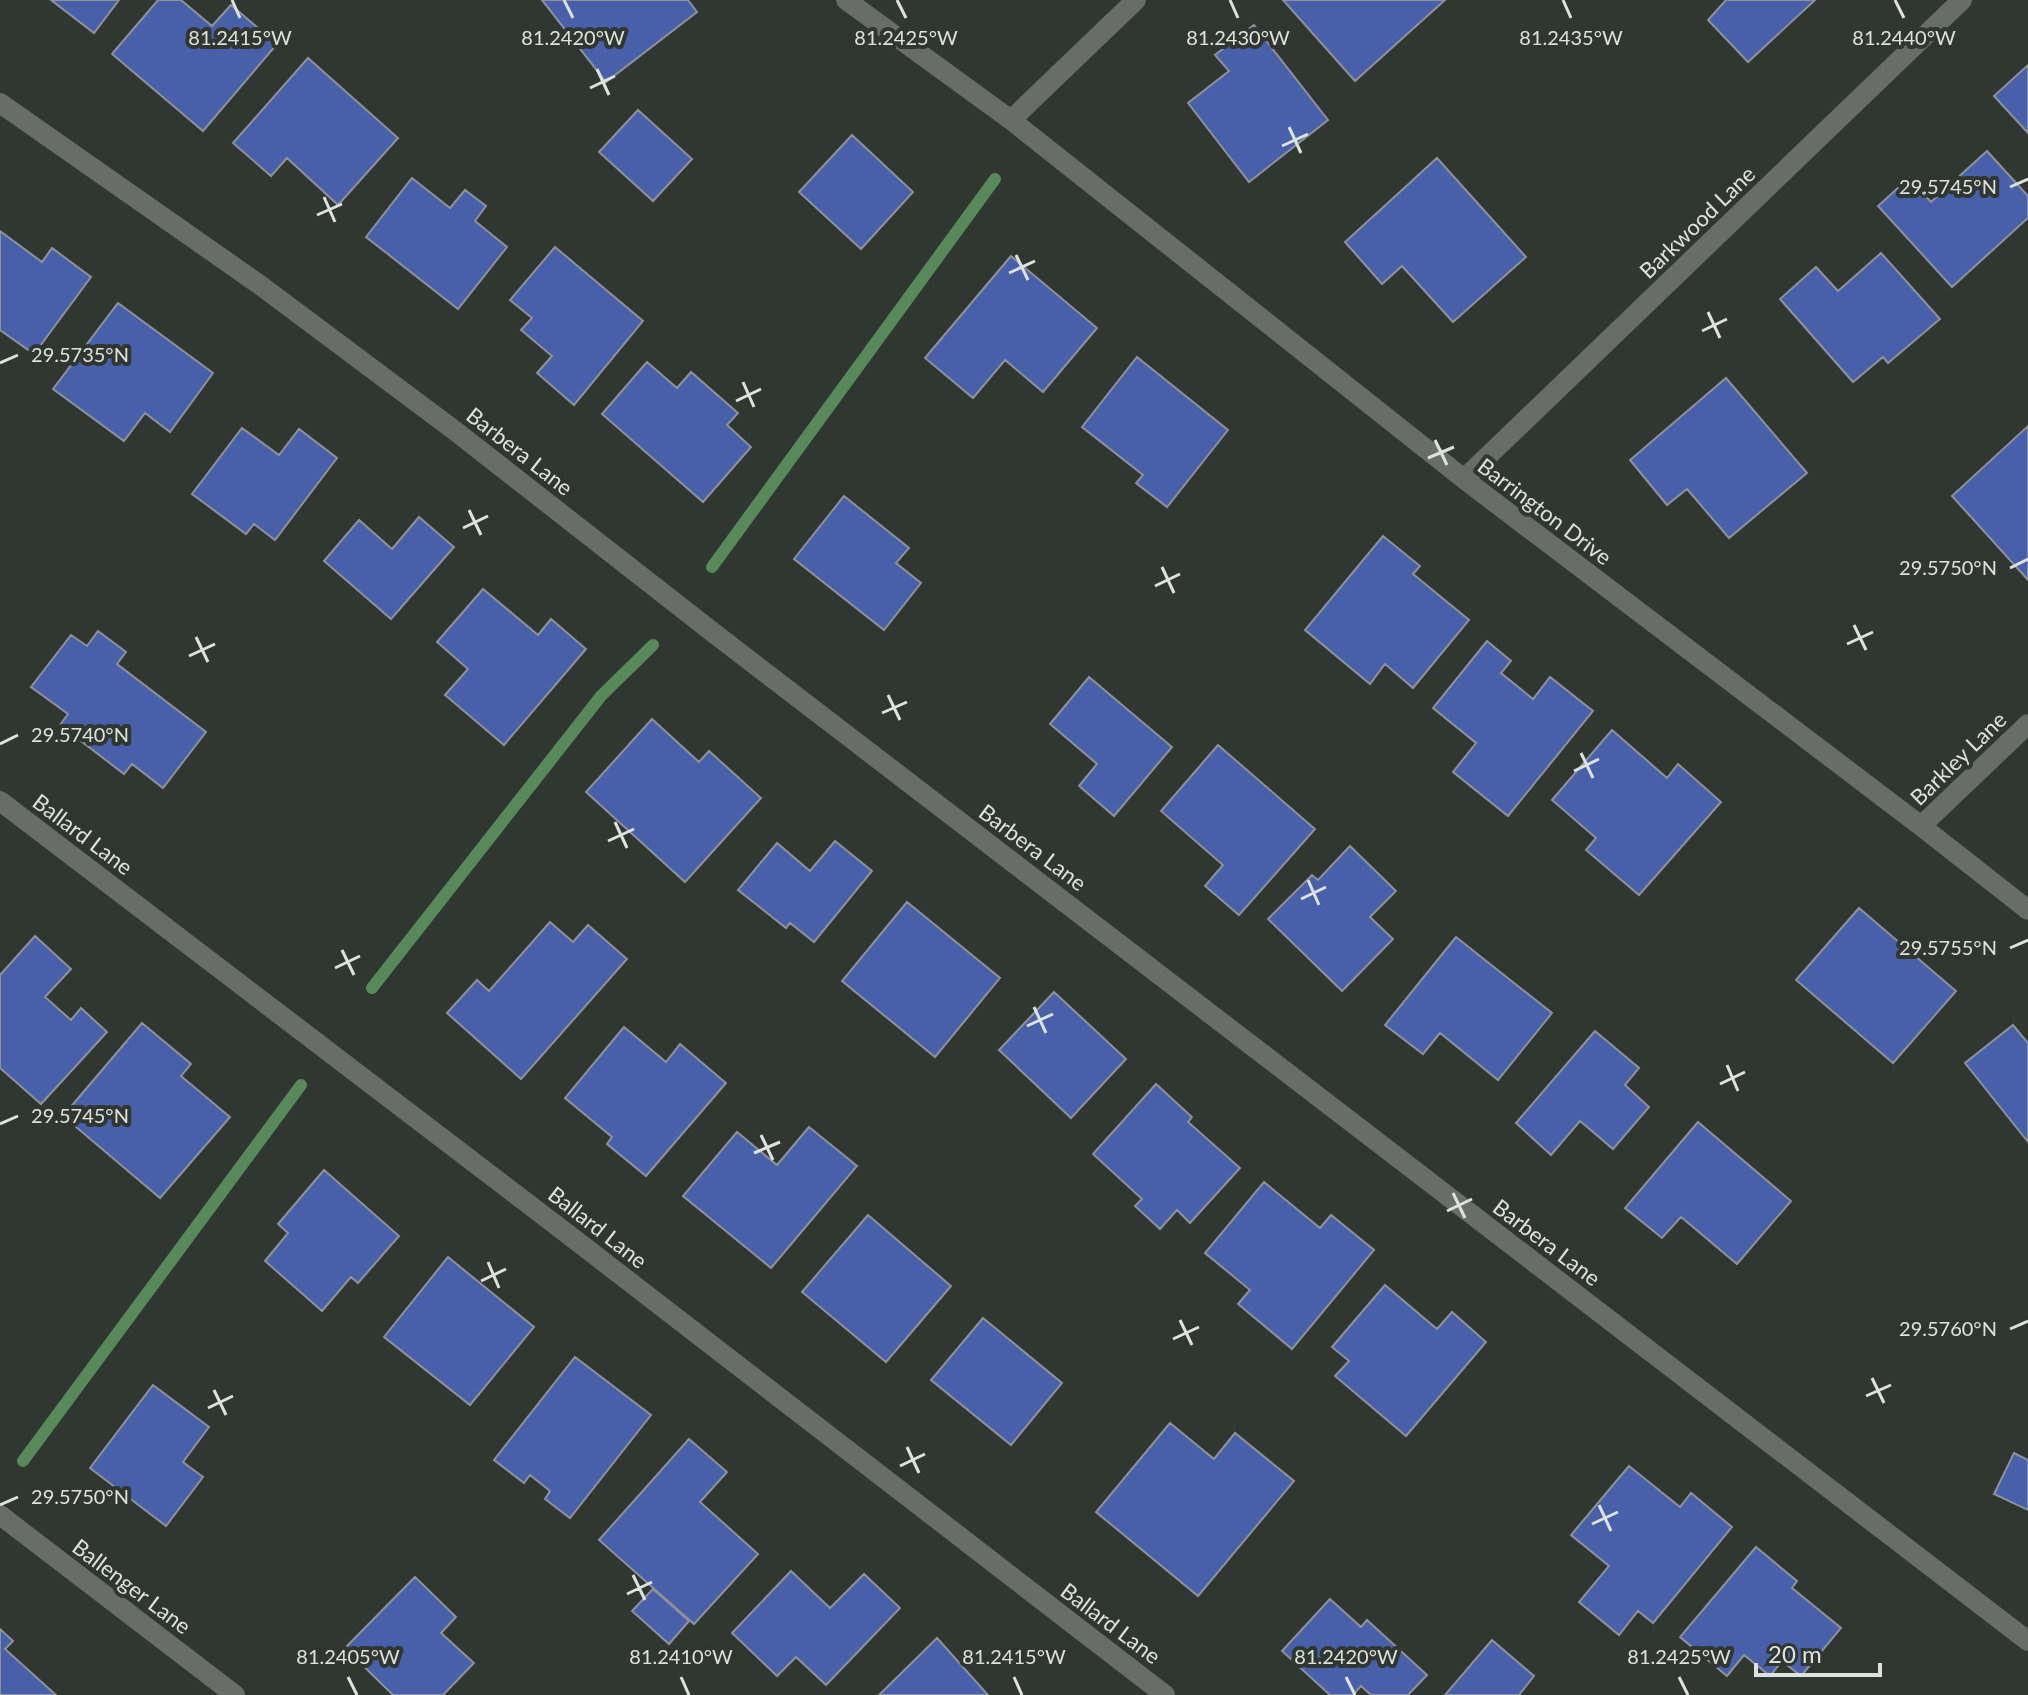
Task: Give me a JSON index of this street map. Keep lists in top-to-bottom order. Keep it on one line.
{"streets":{"street":["Barkwood Lane","Barbera Lane","Barrington Drive","Barkley Lane","Ballard Lane","Ballenger Lane"]},"crossings":[["Barkwood Lane","Barrington Drive"],["Barrington Drive","Barkley Lane"]],"scale_bar":"20 m","coordinates":["81.2415°W","81.2420°W","81.2425°W","81.2430°W","81.2435°W","81.2440°W","29.5745°N","29.5735°N","29.5750°N","29.5740°N","29.5755°N","29.5760°N","81.2405°W","81.2410°W"]}
